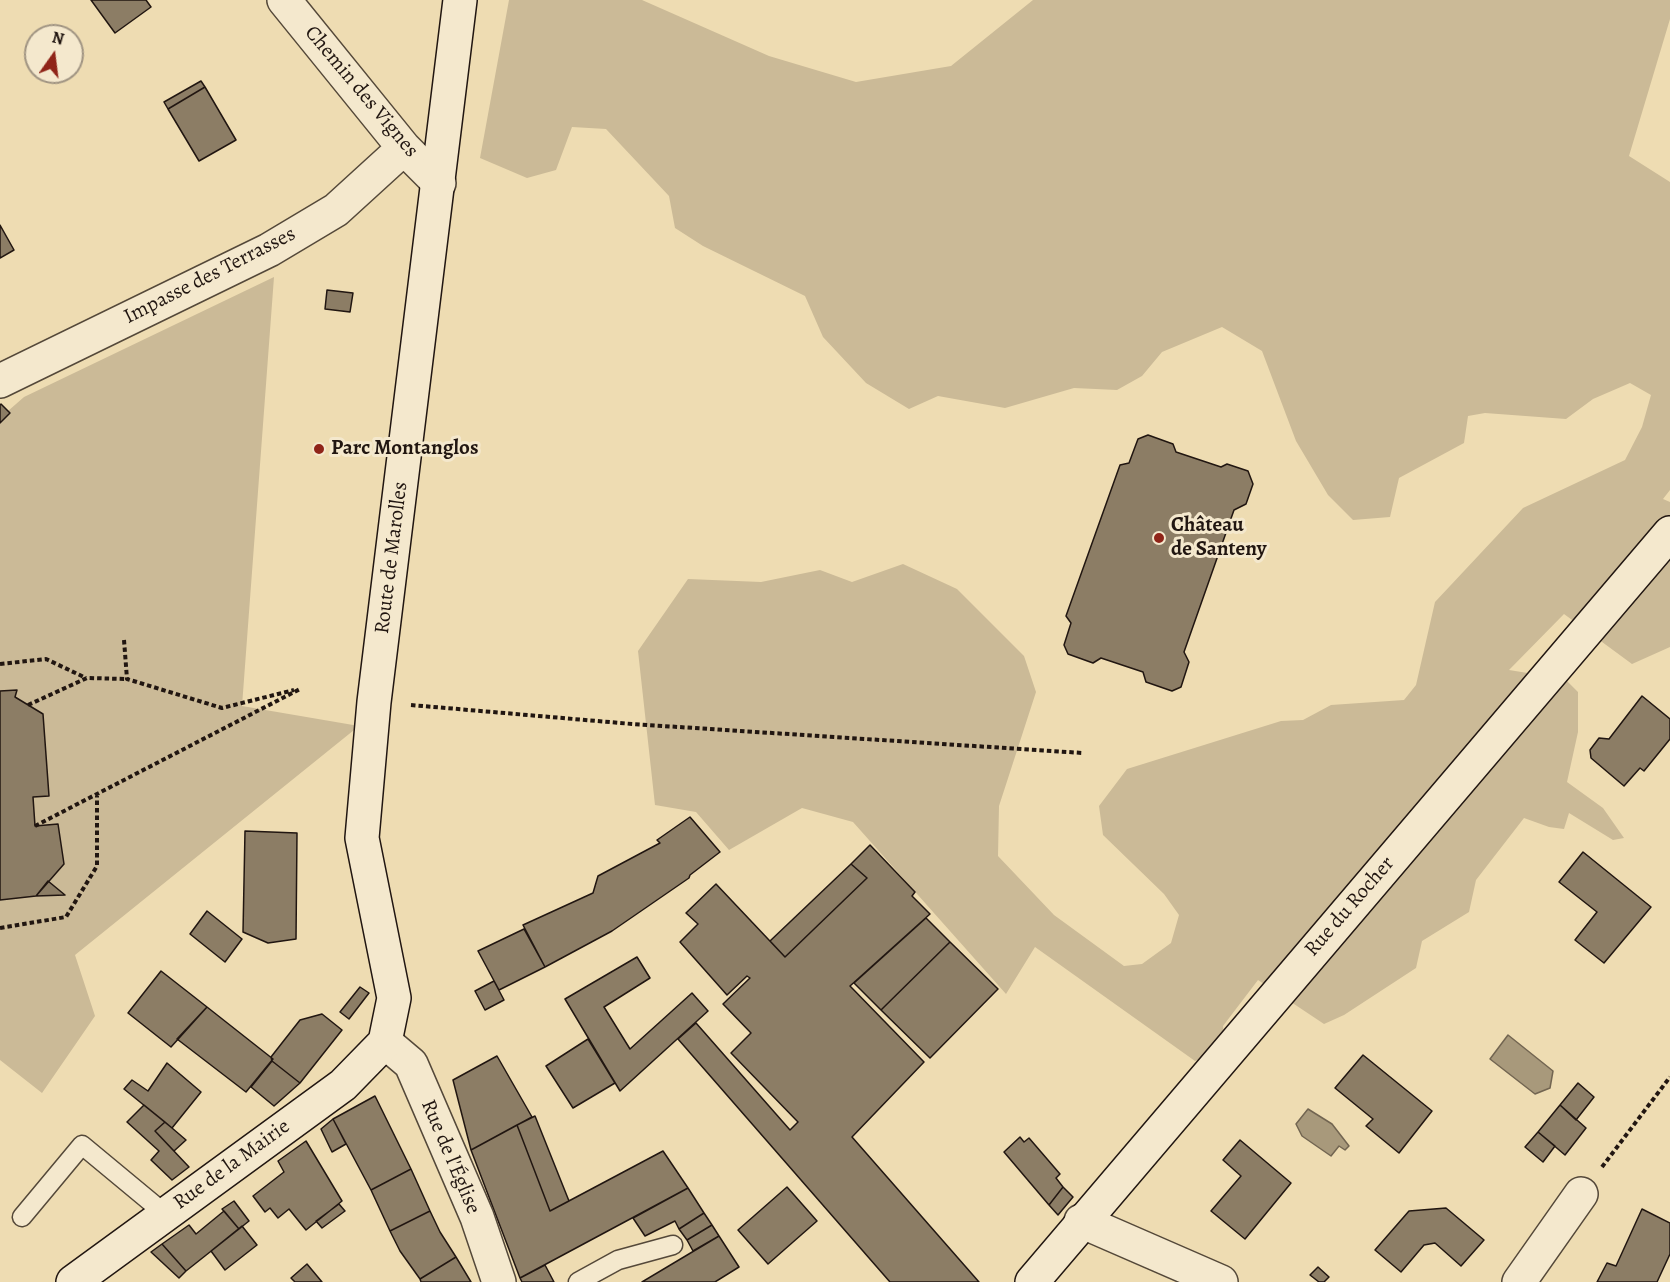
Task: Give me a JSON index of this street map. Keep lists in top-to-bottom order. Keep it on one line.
{"streets":{"street":["Chemin des Vignes","Impasse des Terrasses","Route de Marolles","Rue du Rocher","Rue de l'Église","Rue de la Mairie"]},"crossings":[["Chemin des Vignes","Impasse des Terrasses"],["Chemin des Vignes","Route de Marolles"],["Route de Marolles","Rue de l'Église"],["Route de Marolles","Rue de la Mairie"],["Rue de l'Église","Rue de la Mairie"]],"places":["Parc Montanglos","Château de Santeny"],"north":"top"}
